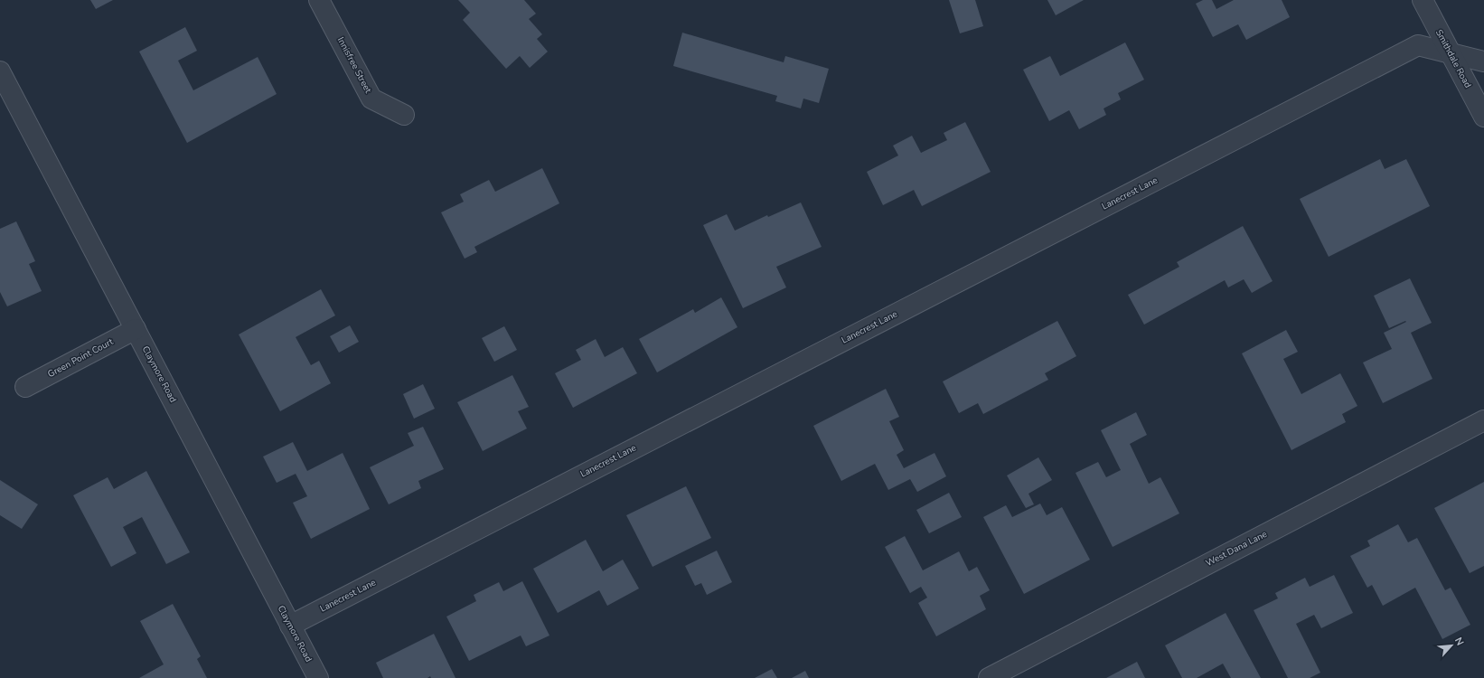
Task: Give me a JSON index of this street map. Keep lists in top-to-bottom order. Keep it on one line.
{"streets":{"street":["Smithdale Road","Innisfree Street","Lanecrest Lane","Green Point Court","Claymore Road","West Dana Lane"]},"crossings":[["Smithdale Road","Lanecrest Lane"],["Lanecrest Lane","Claymore Road"],["Green Point Court","Claymore Road"]],"north":"top right"}
